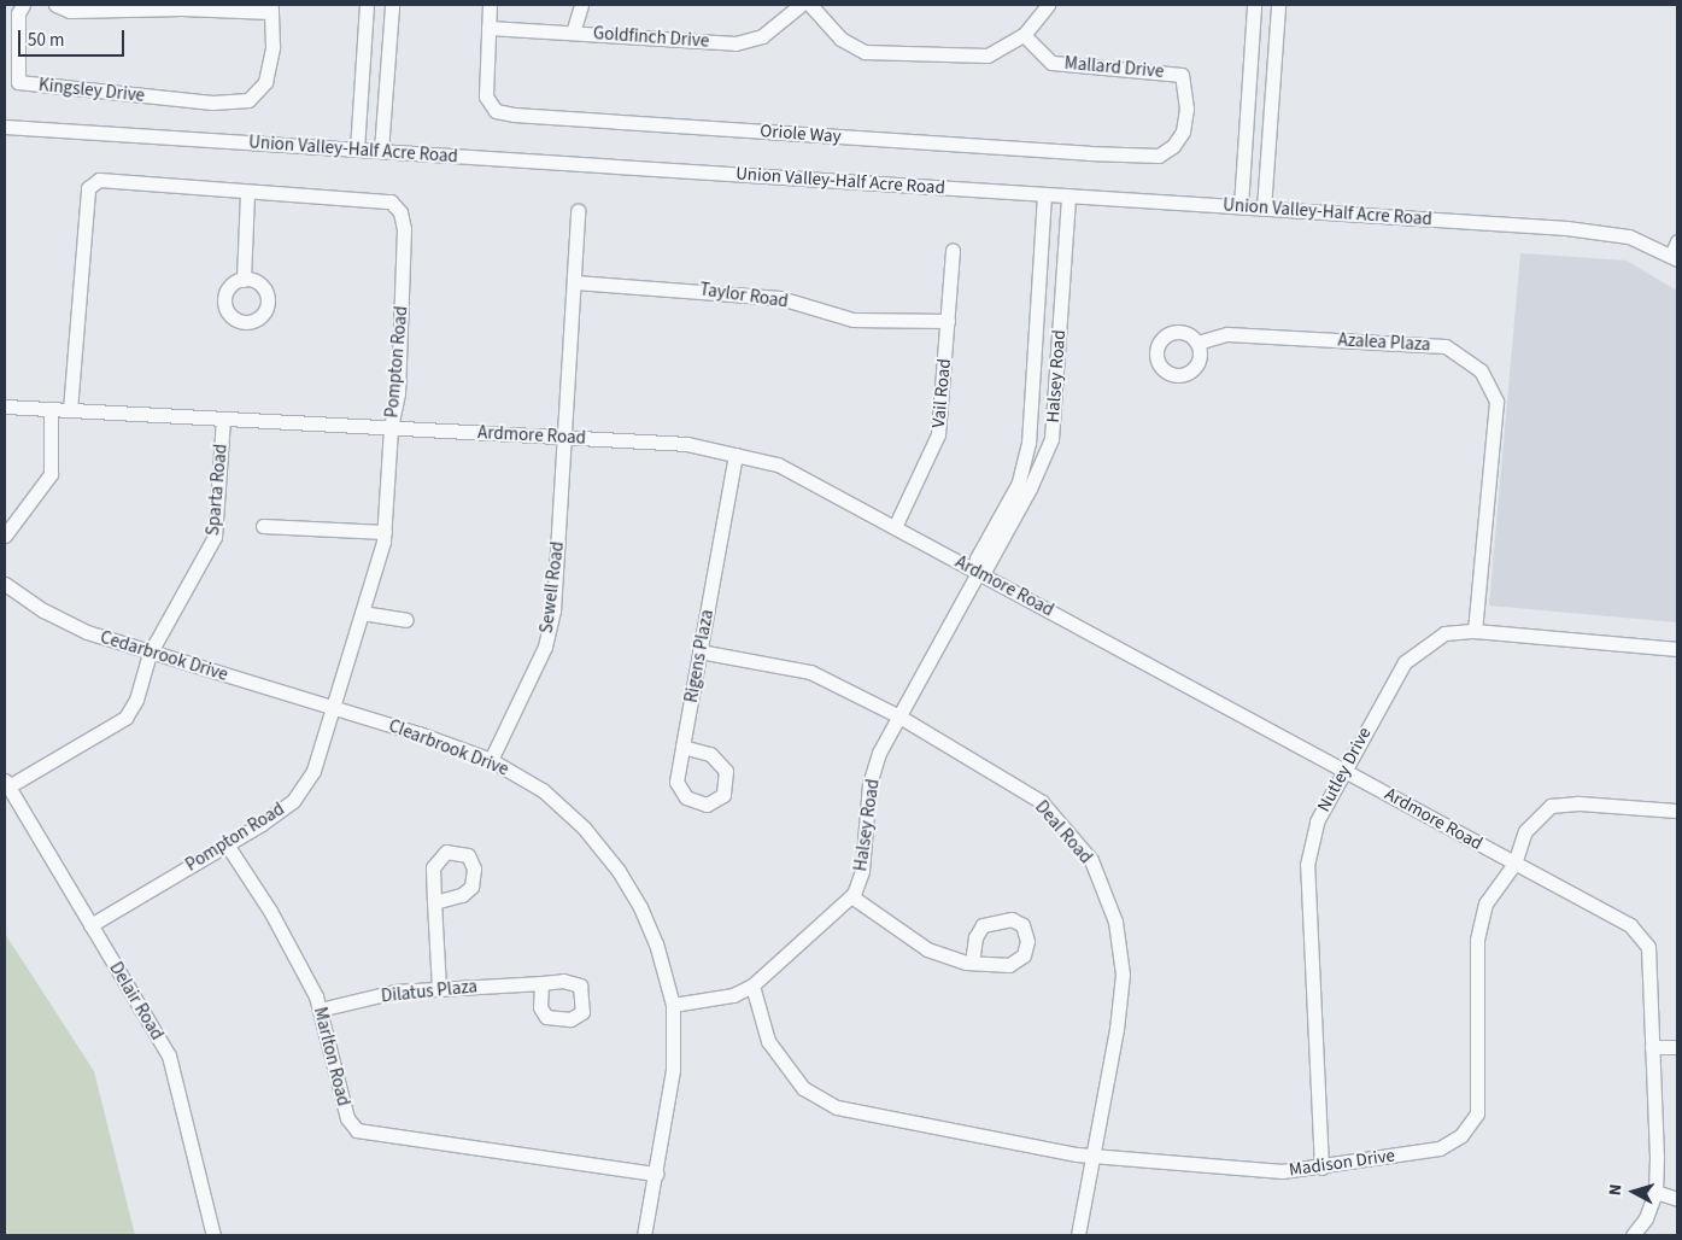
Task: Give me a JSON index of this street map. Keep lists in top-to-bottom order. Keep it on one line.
{"streets":{"street":["Goldfinch Drive","Mallard Drive","Kingsley Drive","Oriole Way","Union Valley-Half Acre Road","Taylor Road","Azalea Plaza","Pompton Road","Halsey Road","Vail Road","Ardmore Road","Sparta Road","Sewell Road","Cedarbrook Drive","Rigens Plaza","Clearbrook Drive","Nutley Drive","Deal Road","Dilatus Plaza","Delair Road","Marlton Road","Madison Drive"]},"crossings":[["Goldfinch Drive","Oriole Way"],["Mallard Drive","Oriole Way"],["Union Valley-Half Acre Road","Halsey Road"],["Taylor Road","Vail Road"],["Taylor Road","Sewell Road"],["Azalea Plaza","Nutley Drive"],["Pompton Road","Ardmore Road"],["Pompton Road","Cedarbrook Drive"],["Pompton Road","Clearbrook Drive"],["Pompton Road","Delair Road"],["Pompton Road","Marlton Road"],["Halsey Road","Ardmore Road"],["Halsey Road","Clearbrook Drive"],["Halsey Road","Deal Road"],["Halsey Road","Madison Drive"],["Vail Road","Ardmore Road"],["Ardmore Road","Sparta Road"],["Ardmore Road","Sewell Road"],["Ardmore Road","Rigens Plaza"],["Ardmore Road","Nutley Drive"],["Ardmore Road","Madison Drive"],["Sparta Road","Cedarbrook Drive"],["Sparta Road","Delair Road"],["Sewell Road","Clearbrook Drive"],["Cedarbrook Drive","Clearbrook Drive"],["Rigens Plaza","Deal Road"],["Clearbrook Drive","Marlton Road"],["Nutley Drive","Madison Drive"],["Deal Road","Madison Drive"],["Dilatus Plaza","Marlton Road"]],"scale_bar":"50 m","north":"left"}
